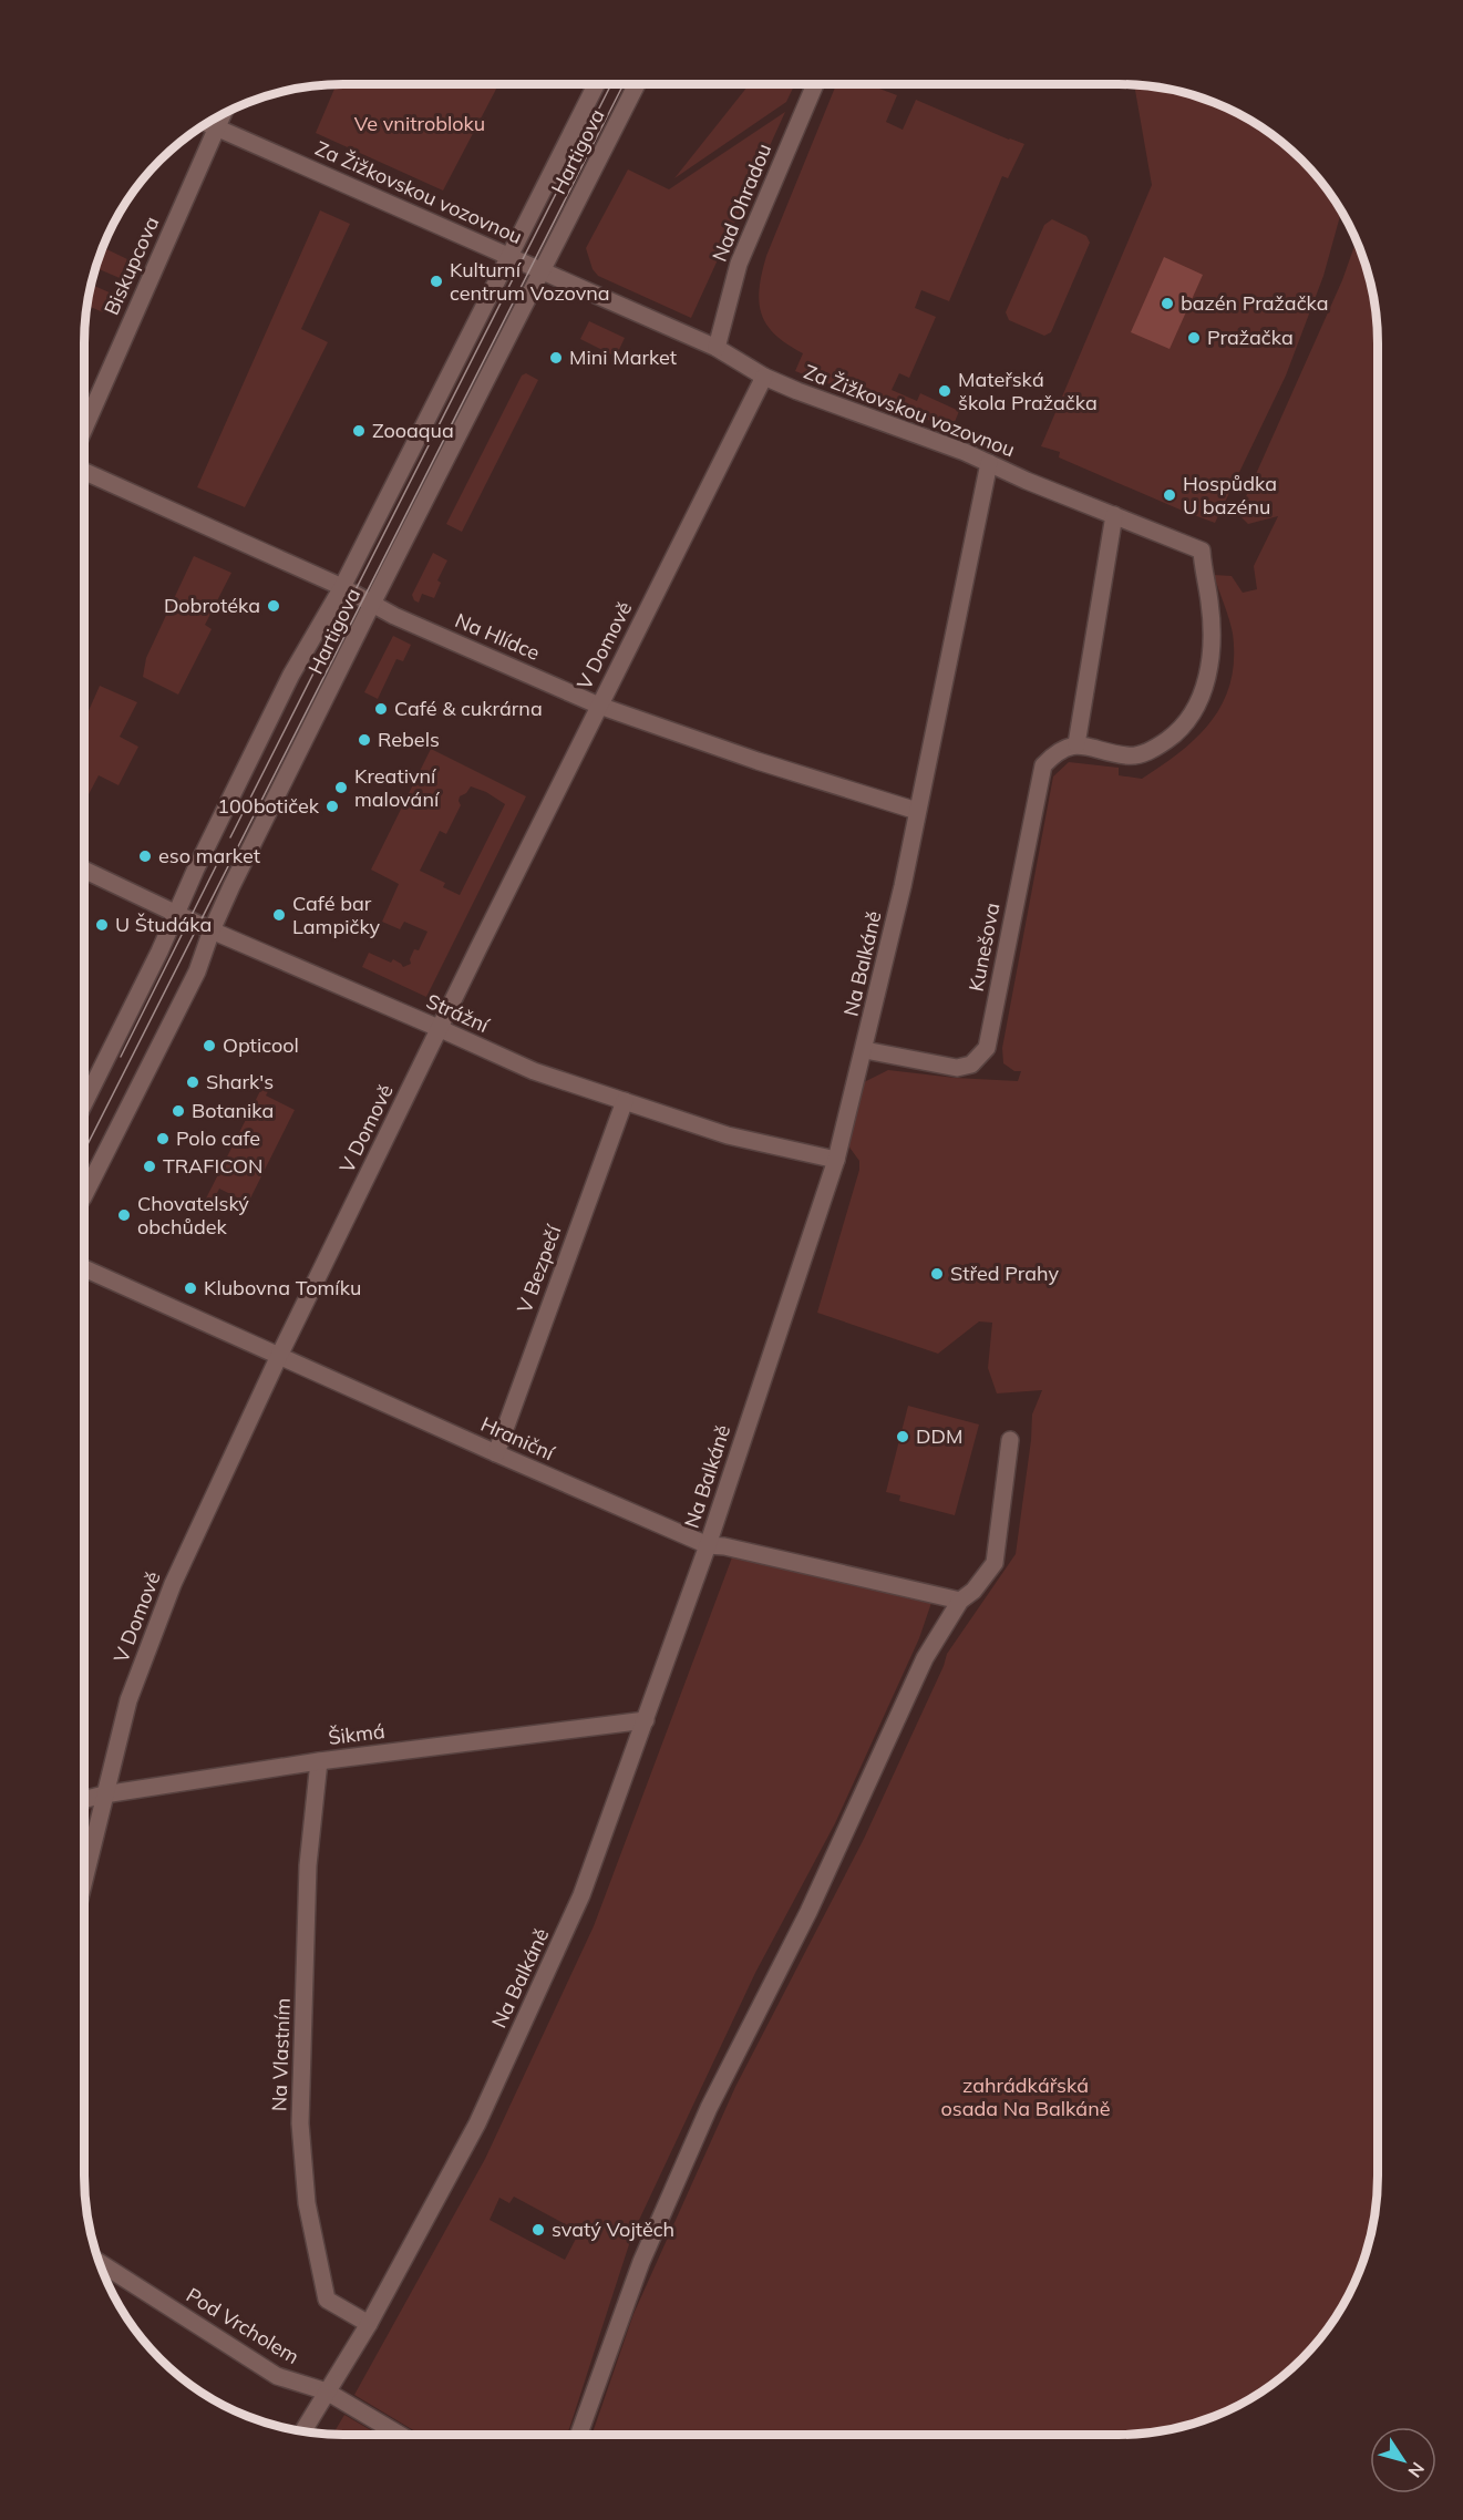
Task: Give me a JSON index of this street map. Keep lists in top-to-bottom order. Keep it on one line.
{"streets":{"street":["Hartigova","Za Žižkovskou vozovnou","Nad Ohradou","Biskupcova","Na Hlídce","V Domově","Kunešova","Na Balkáně","Strážní","V Bezpečí","Hraniční","Šikmá","Na Vlastním","Pod Vrcholem"]},"crossings":[["Hartigova","Za Žižkovskou vozovnou"],["Hartigova","Na Hlídce"],["Hartigova","Strážní"],["Za Žižkovskou vozovnou","Nad Ohradou"],["Za Žižkovskou vozovnou","Biskupcova"],["Za Žižkovskou vozovnou","V Domově"],["Za Žižkovskou vozovnou","Kunešova"],["Za Žižkovskou vozovnou","Na Balkáně"],["Na Hlídce","V Domově"],["Na Hlídce","Na Balkáně"],["V Domově","Strážní"],["V Domově","Hraniční"],["V Domově","Šikmá"],["Kunešova","Na Balkáně"],["Na Balkáně","Strážní"],["Na Balkáně","Hraniční"],["Na Balkáně","Šikmá"],["Na Balkáně","Na Vlastním"],["Na Balkáně","Pod Vrcholem"],["Strážní","V Bezpečí"],["V Bezpečí","Hraniční"],["Šikmá","Na Vlastním"]],"parks":["Ve vnitrobloku","zahrádkářská osada Na Balkáně"],"places":["Kulturní centrum Vozovna","bazén Pražačka","Pražačka","Mini Market","Mateřská škola Pražačka","Zooaqua","Hospůdka U bazénu","Dobrotéka","Café & cukrárna","Rebels","Kreativní malování","100botiček","eso market","Café bar Lampičky","U Študáka","Opticool","Shark's","Botanika","Polo cafe","TRAFICON","Chovatelský obchůdek","Střed Prahy","Klubovna Tomíku","DDM","svatý Vojtěch"],"north":"bottom right"}
